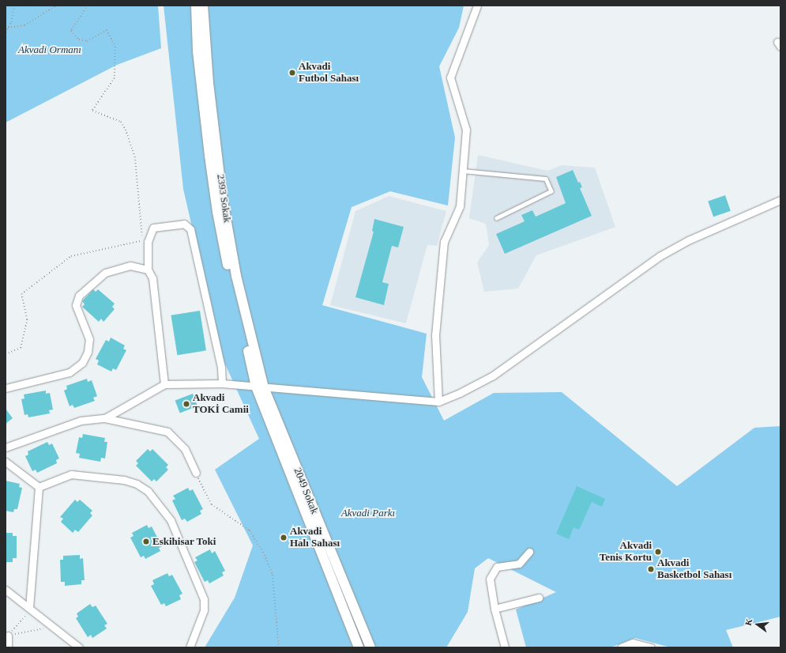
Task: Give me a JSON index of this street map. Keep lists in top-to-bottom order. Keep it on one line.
{"streets":{"main road":["2393 Sokak","2049 Sokak"]},"crossings":[["2393 Sokak","2049 Sokak"]],"parks":["Akvadi Ormanı","Akvadi Parkı"],"places":["Akvadi Futbol Sahası","Akvadi TOKİ Camii","Akvadi Halı Sahası","Eskihisar Toki","Akvadi Tenis Kortu","Akvadi Basketbol Sahası"],"north":"left"}
